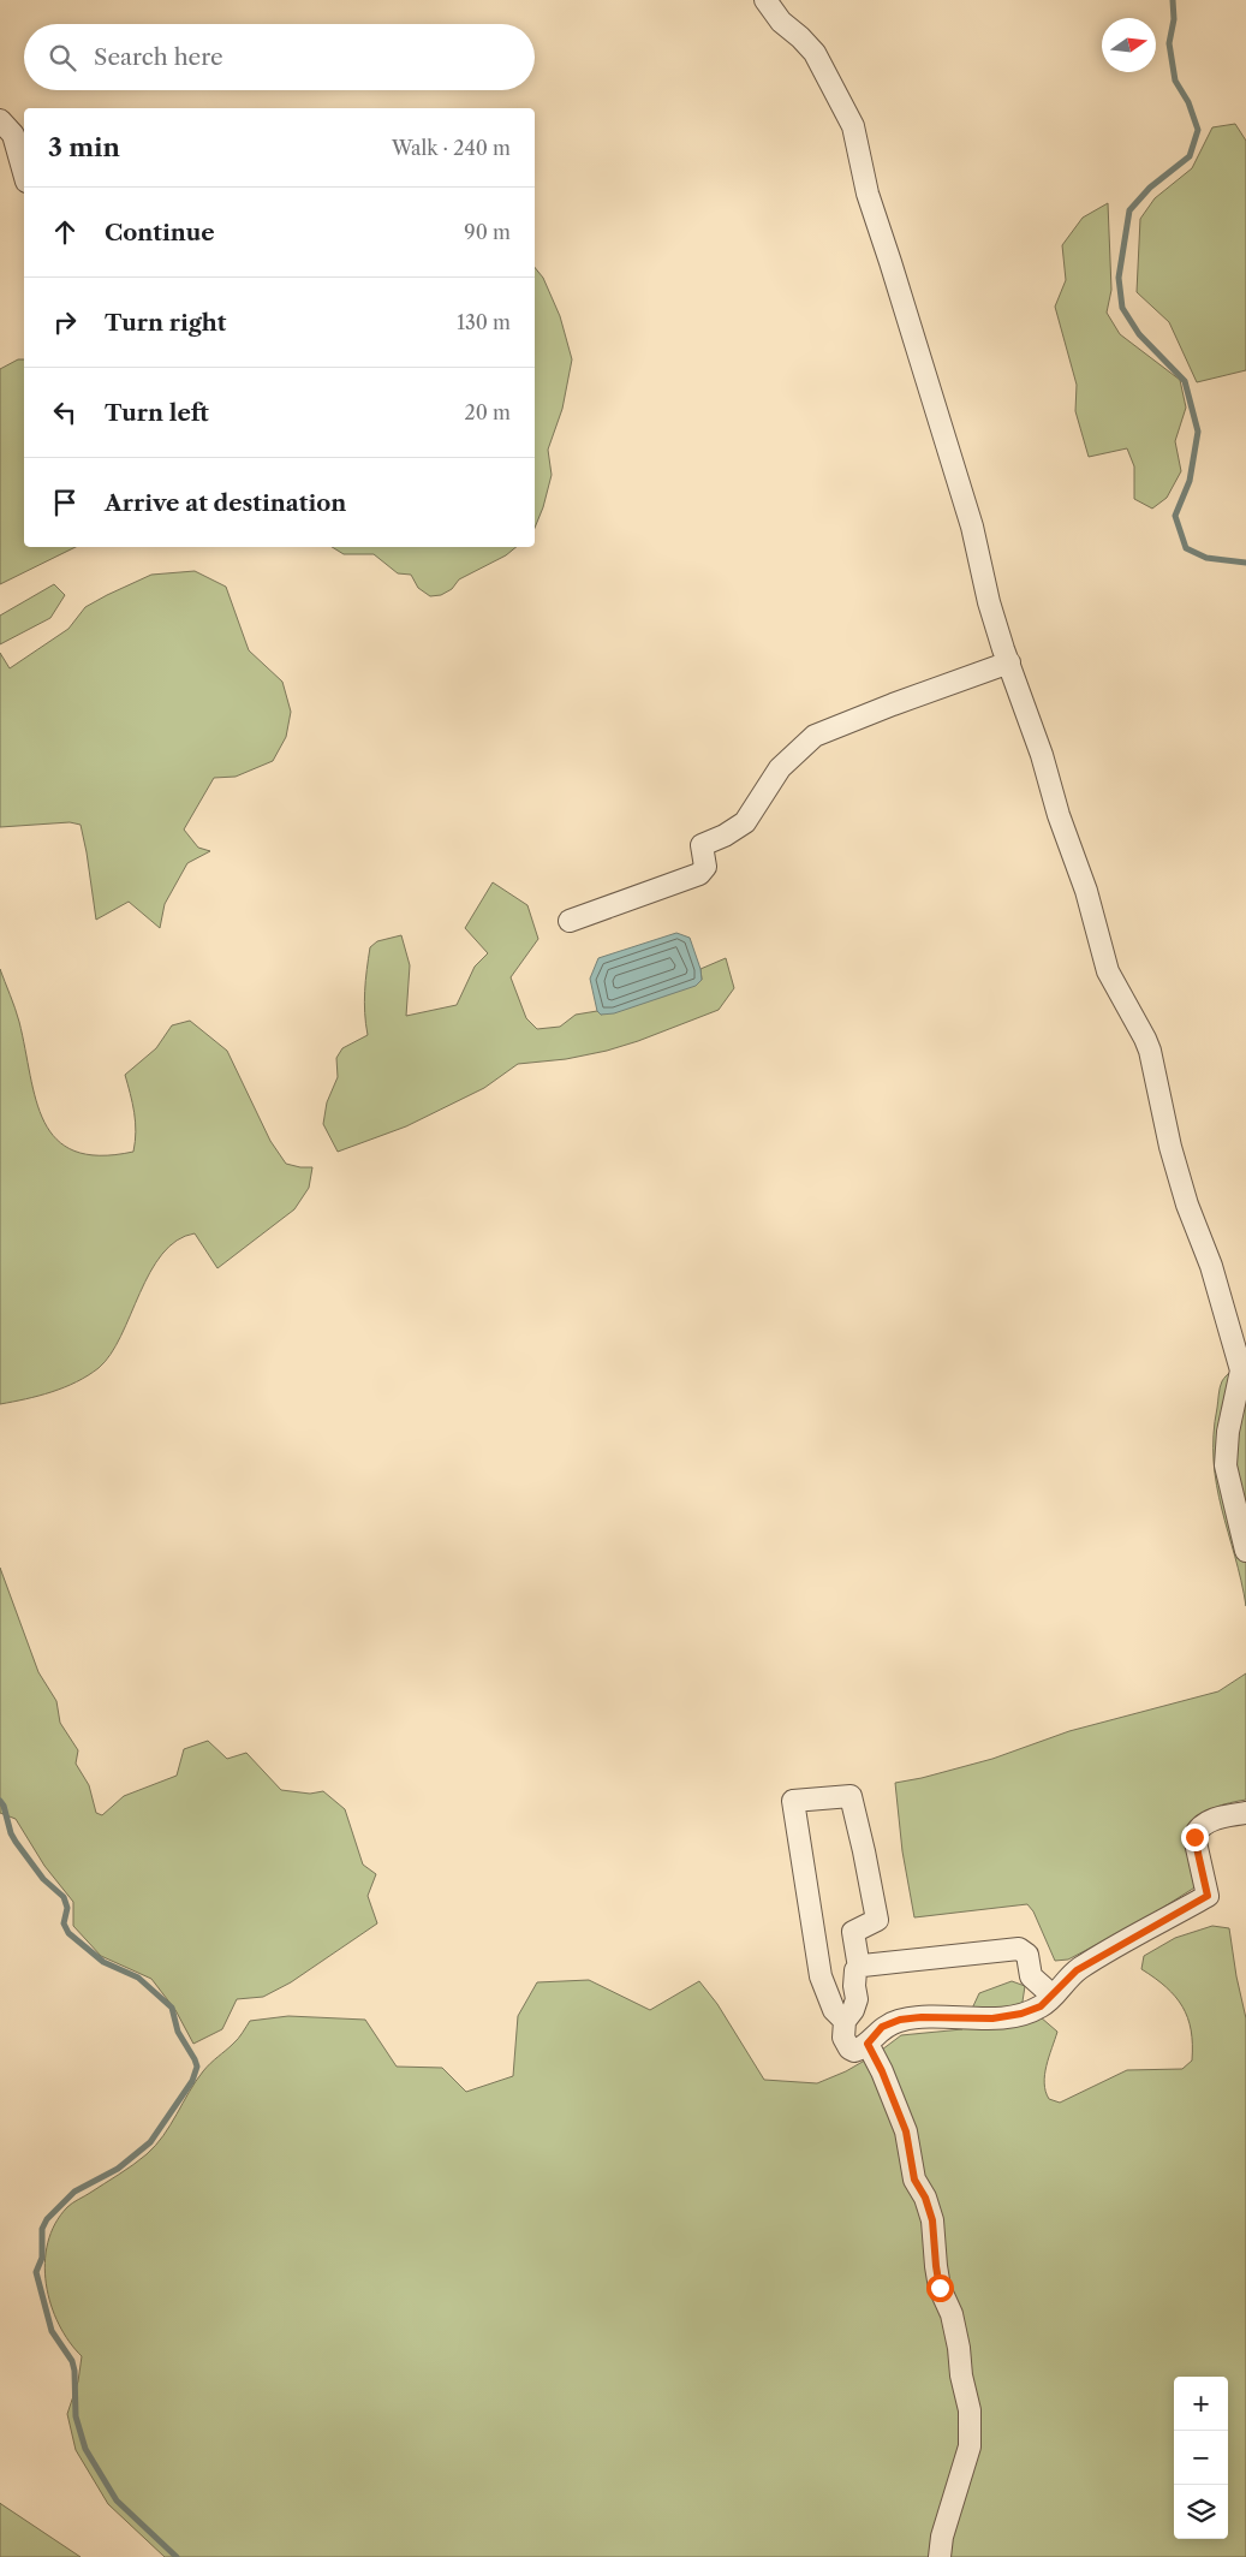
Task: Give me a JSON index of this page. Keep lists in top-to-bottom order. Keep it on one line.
{"north":"right","page":{"search":"Search here","heading":["3 min","Walk · 240 m"],"list":[["Continue","90 m"],["Turn right","130 m"],["Turn left","20 m"],"Arrive at destination"],"map_buttons":["+","−"]}}
